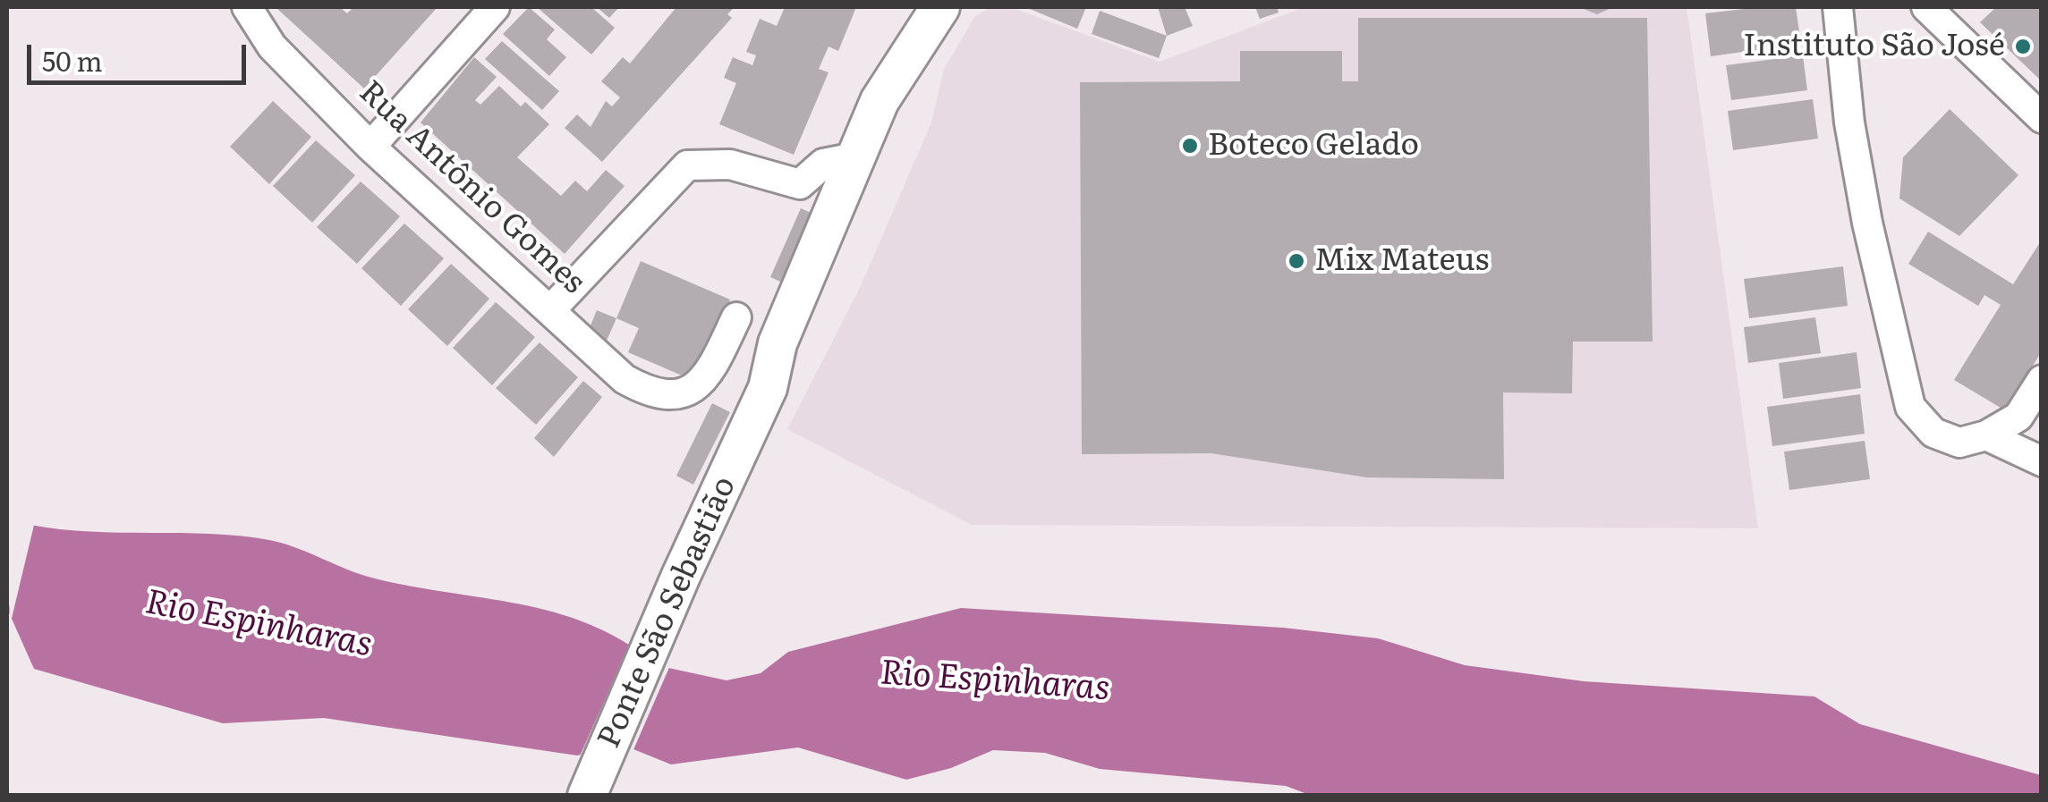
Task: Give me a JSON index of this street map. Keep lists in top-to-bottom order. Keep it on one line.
{"streets":{"main road":["Ponte São Sebastião"],"street":["Rua Antônio Gomes"]},"water":["Rio Espinharas"],"places":["Instituto São José","Boteco Gelado","Mix Mateus"],"scale_bar":"50 m"}
